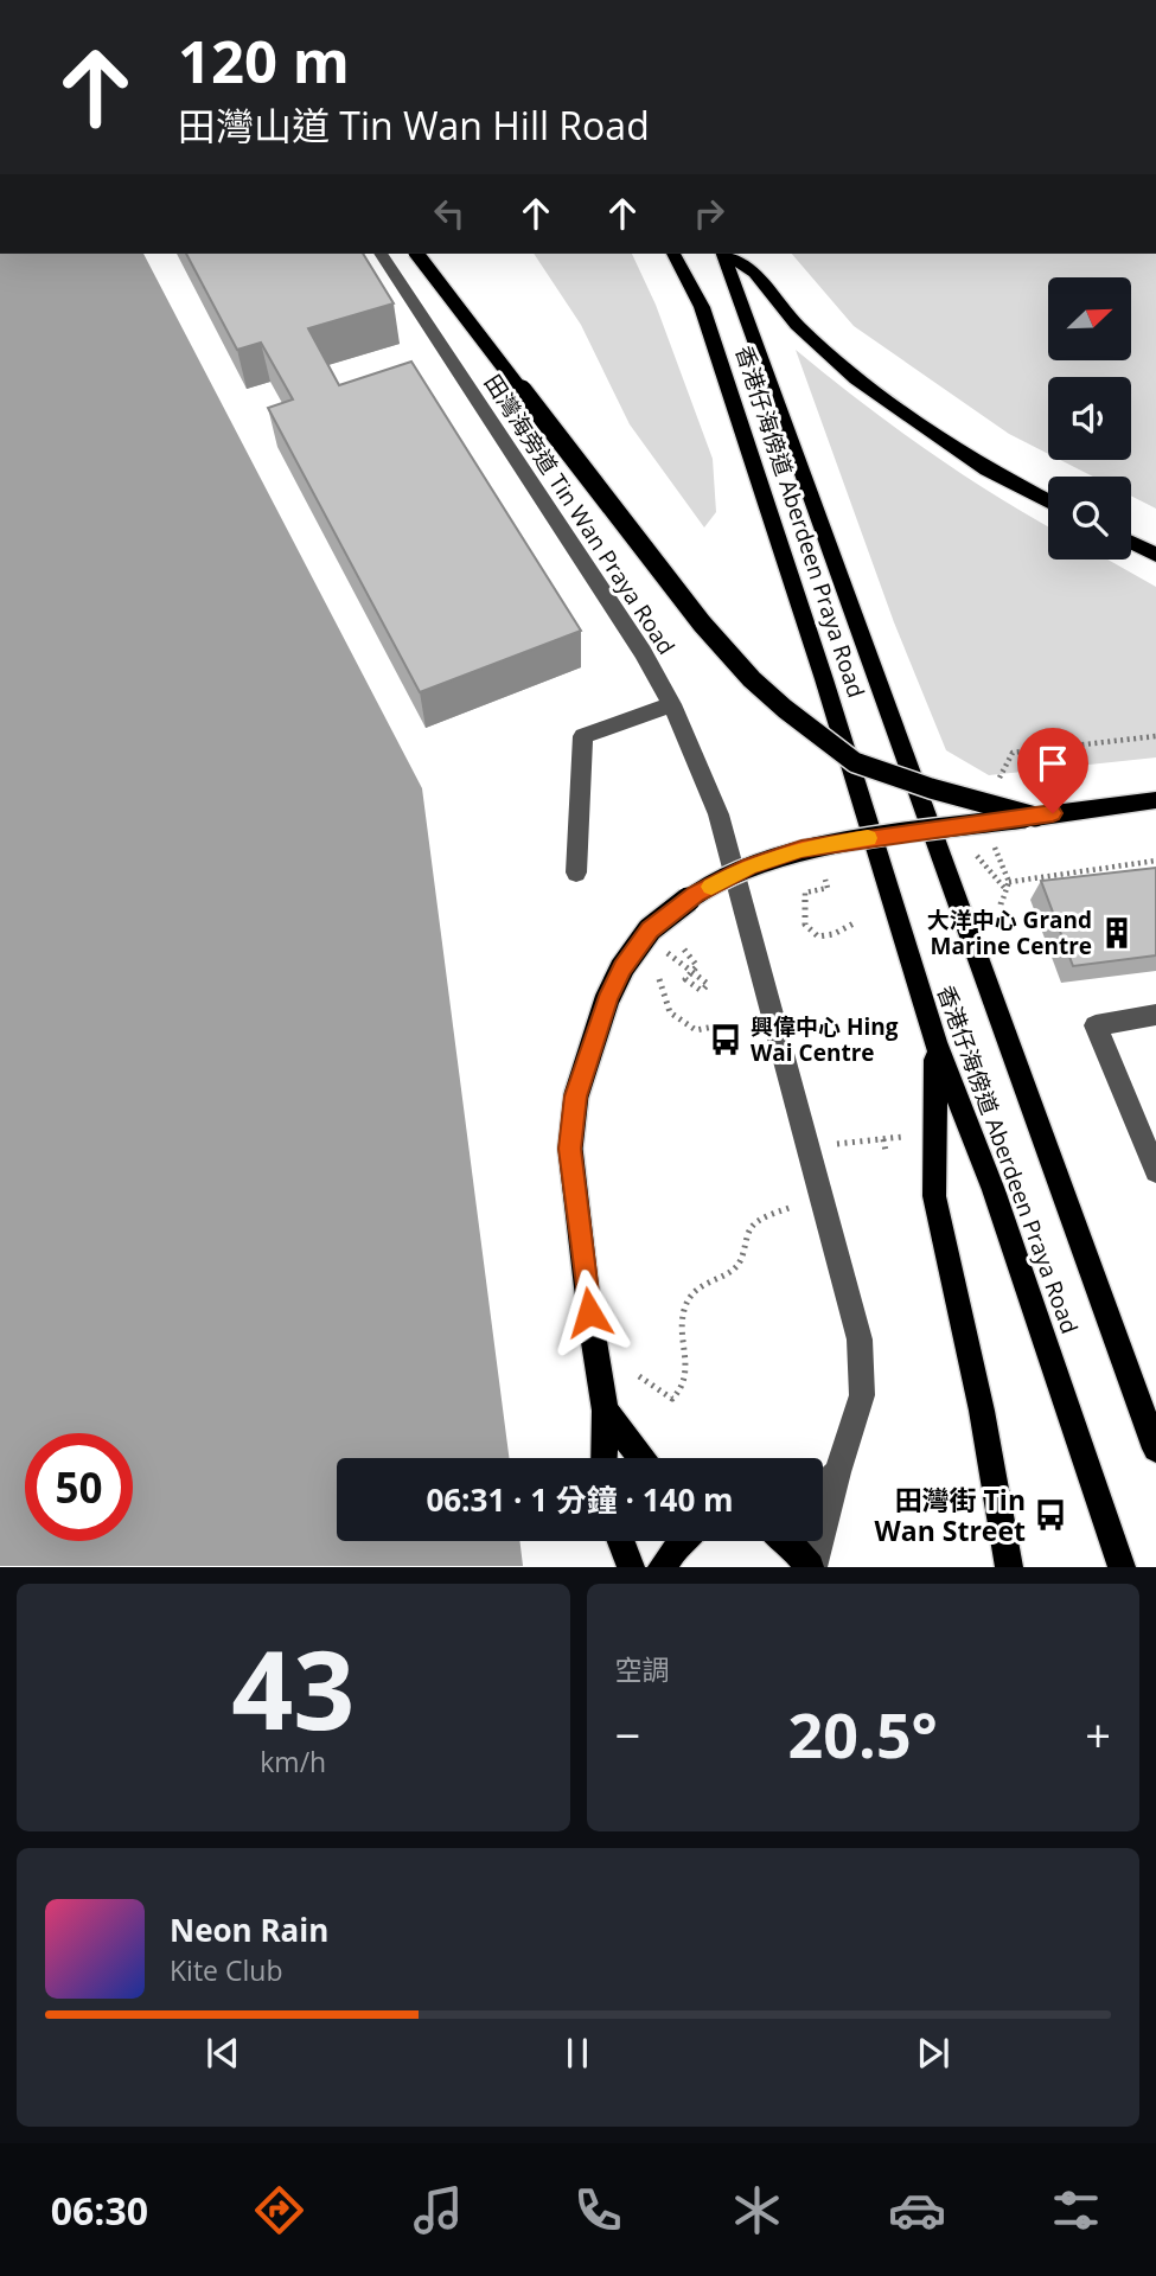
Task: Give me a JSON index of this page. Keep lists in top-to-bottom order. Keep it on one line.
{"streets":{"main road":["香港仔海傍道 Aberdeen Praya Road"],"street":["田灣海旁道 Tin Wan Praya Road"]},"places":{"building":["大洋中心 Grand Marine Centre"],"bus stop":["興偉中心 Hing Wai Centre","田灣街 Tin Wan Street"]},"north":"top right","page":{"turn":["120 m","田灣山道 Tin Wan Hill Road"],"limit":"50","trip":"06:31 · 1 分鐘 · 140 m","tile":[["43","km/h"],"空調"],"heat":["−","20.5°","+"],"song":["Neon Rain","Kite Club"],"tabs":"06:30"}}
